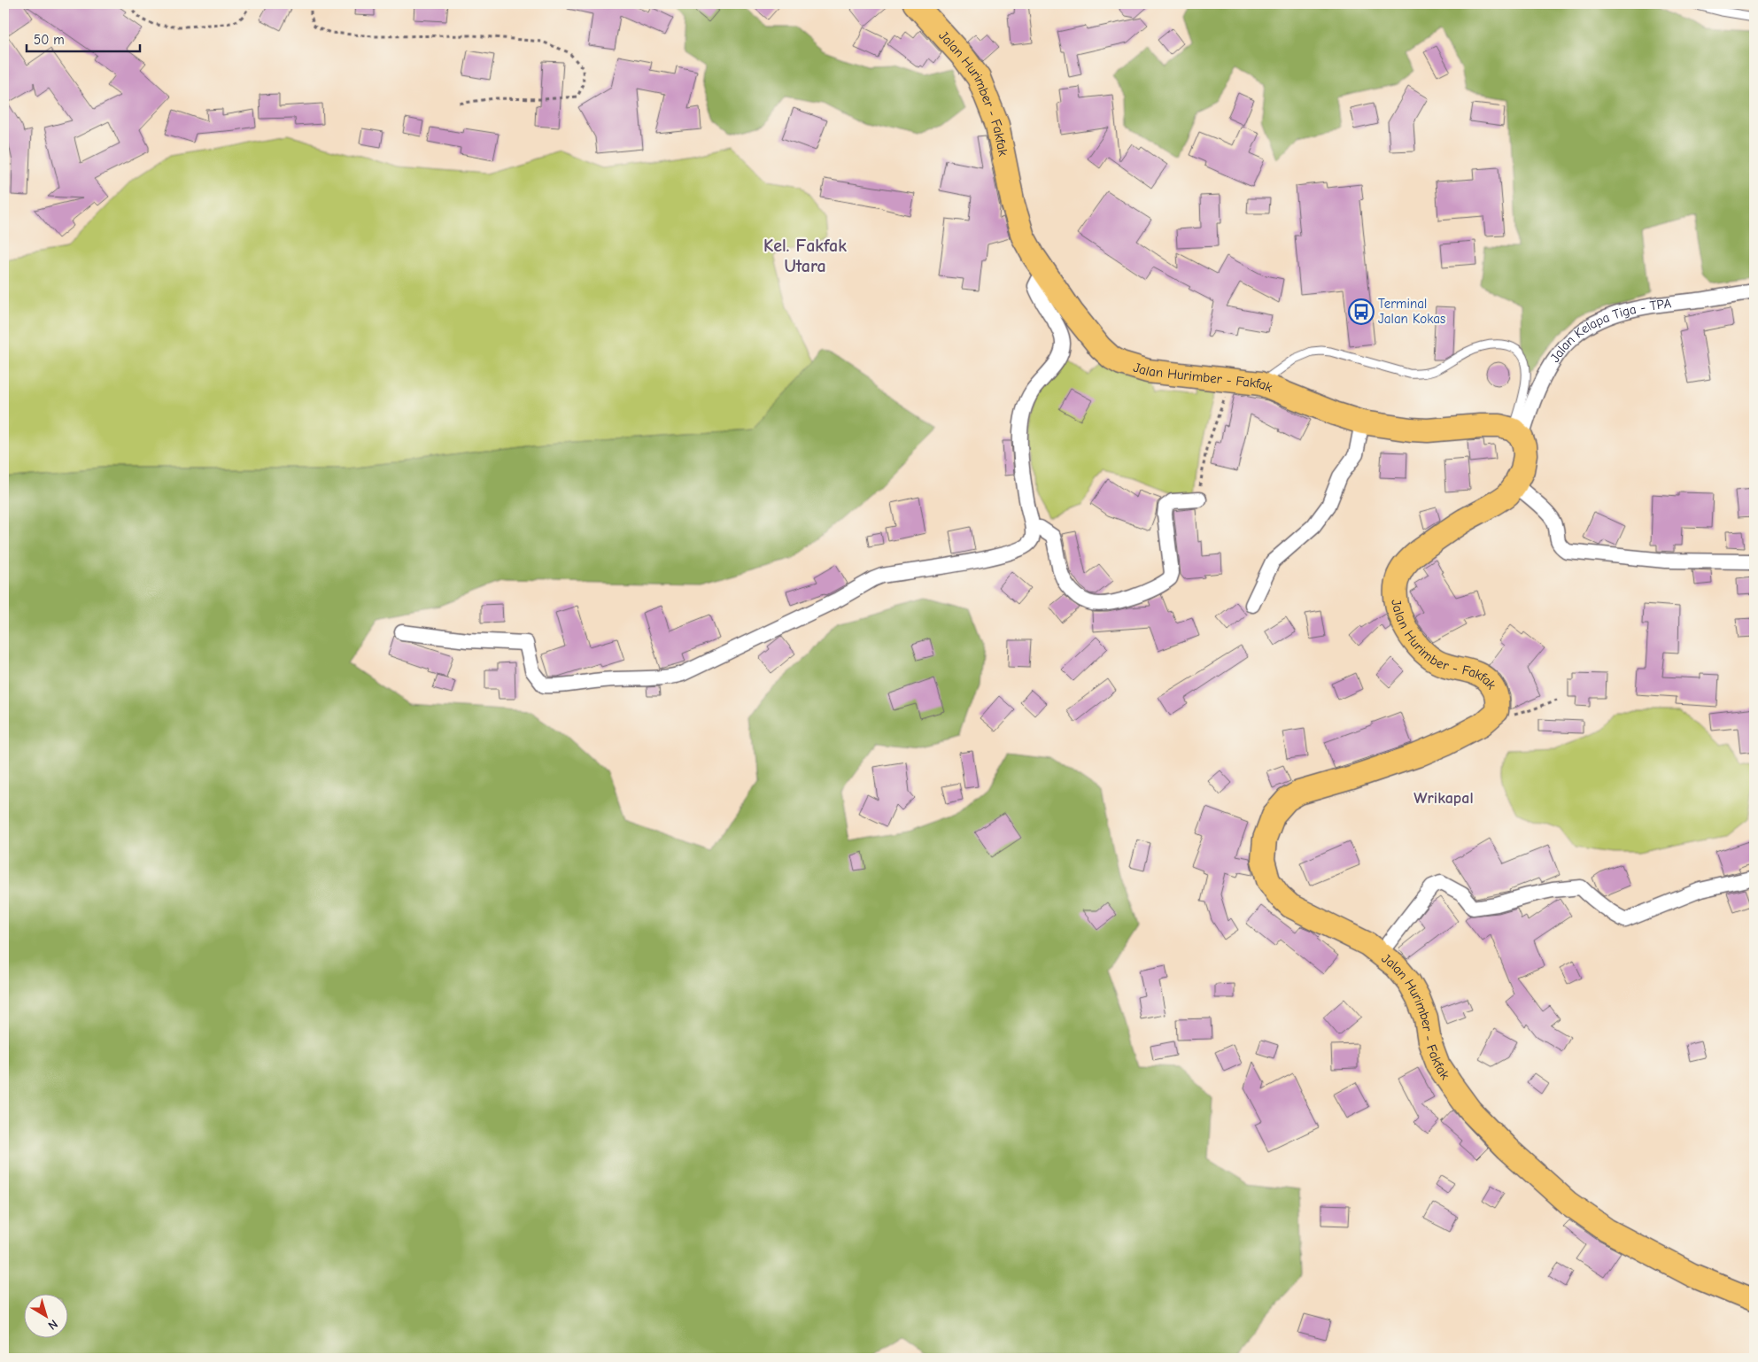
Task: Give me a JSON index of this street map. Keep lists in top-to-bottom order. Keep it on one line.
{"streets":{"main road":["Jalan Hurimber - Fakfak"],"street":["Jalan Kelapa Tiga - TPA"]},"crossings":[["Jalan Hurimber - Fakfak","Jalan Kelapa Tiga - TPA"]],"districts":["Kel. Fakfak Utara","Wrikapal"],"places":{"bus stop":["Terminal Jalan Kokas"]},"scale_bar":"50 m","north":"bottom right"}
